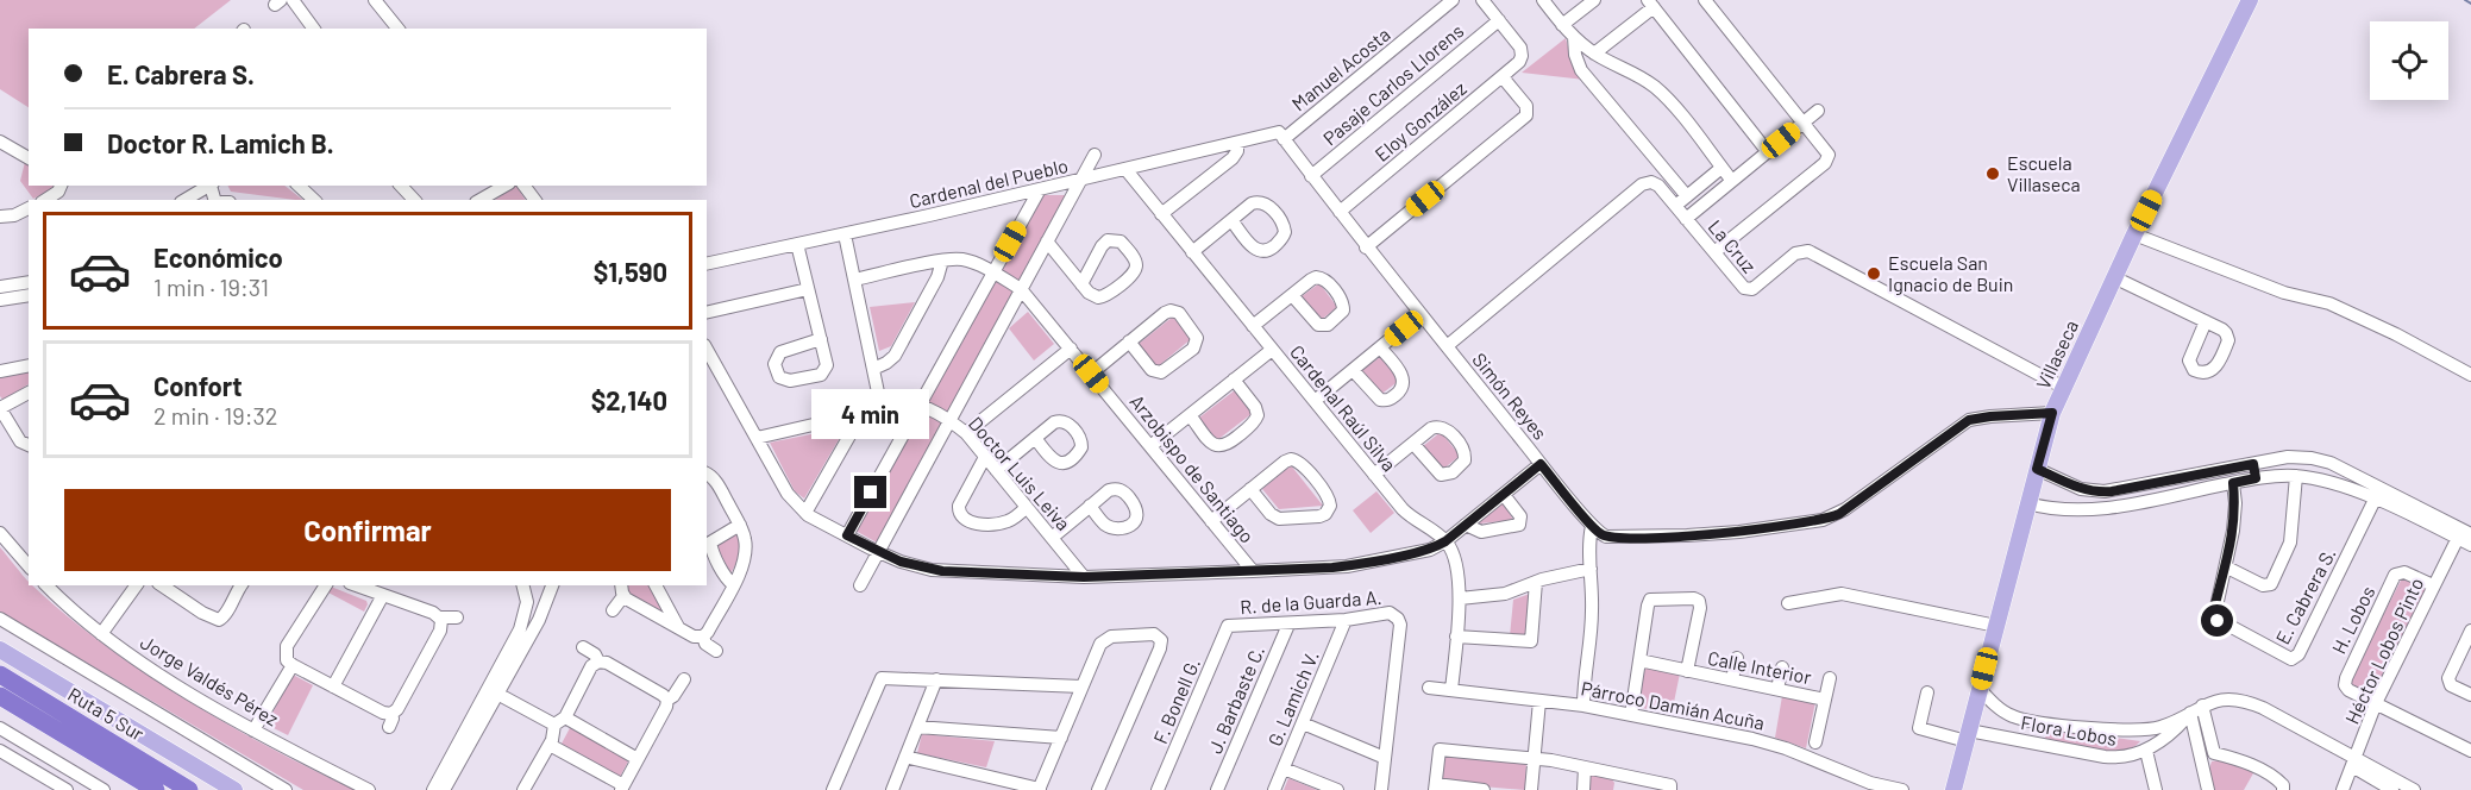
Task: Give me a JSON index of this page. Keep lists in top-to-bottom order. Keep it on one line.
{"streets":{"highway":["Ruta 5 Sur"],"main road":["Villaseca"],"street":["Manuel Acosta","Pasaje Carlos Llorens","Eloy González","Cardenal del Pueblo","La Cruz","Simón Reyes","Cardenal Raúl Silva","Arzobispo de Santiago","Doctor Luis Leiva","E. Cabrera S.","R. de la Guarda A.","H. Lobos","Héctor Lobos Pinto","Calle Interior","Jorge Valdés Pérez","G. Lamich V.","J. Barbaste C.","F. Bonell G.","Párroco Damián Acuña","Flora Lobos"]},"crossings":[["Manuel Acosta","Cardenal del Pueblo"],["Manuel Acosta","Simón Reyes"],["Pasaje Carlos Llorens","Eloy González"],["Pasaje Carlos Llorens","Simón Reyes"],["Eloy González","Simón Reyes"],["Cardenal del Pueblo","Simón Reyes"],["Cardenal del Pueblo","Cardenal Raúl Silva"],["La Cruz","Villaseca"],["La Cruz","Simón Reyes"],["Villaseca","Flora Lobos"],["R. de la Guarda A.","G. Lamich V."],["R. de la Guarda A.","J. Barbaste C."],["R. de la Guarda A.","F. Bonell G."],["H. Lobos","Héctor Lobos Pinto"],["Héctor Lobos Pinto","Flora Lobos"],["Calle Interior","Párroco Damián Acuña"]],"places":["Escuela Villaseca","Escuela San Ignacio de Buin"],"page":{"banner":["E. Cabrera S.","Doctor R. Lamich B."],"list":[{"name":"Económico","note":"1 min · 19:31","value":"$1,590"},{"name":"Confort","note":"2 min · 19:32","value":"$2,140"}],"bubble":"4 min","buttons":"Confirmar"}}
